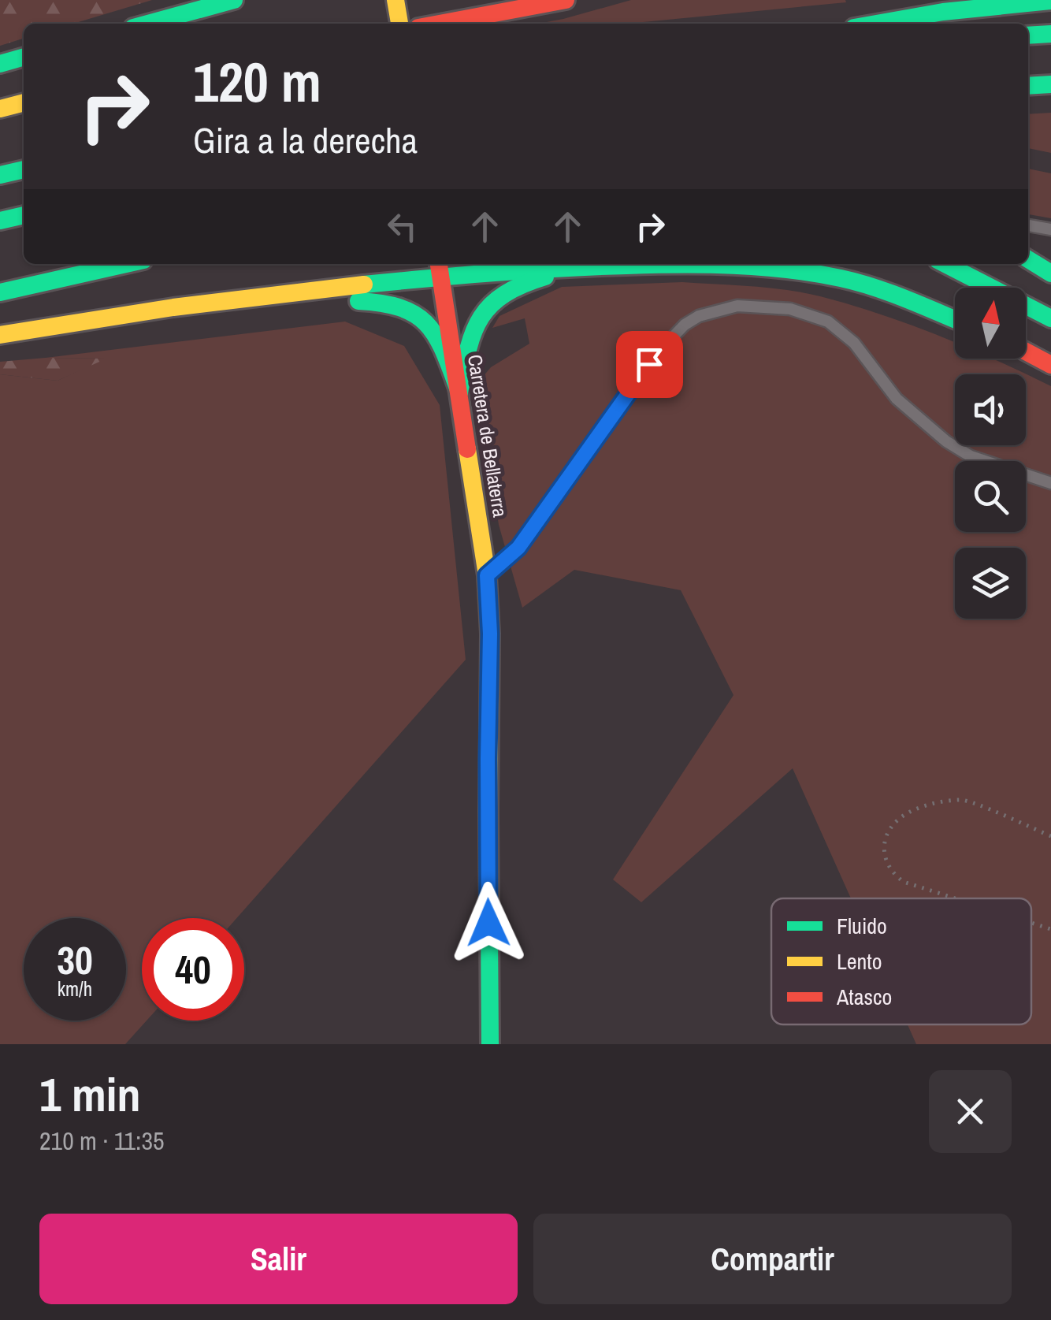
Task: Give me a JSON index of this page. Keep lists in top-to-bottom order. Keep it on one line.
{"streets":{"main road":["Carretera de Bellaterra"]},"legend":["Fluido","Lento","Atasco"],"north":"top","page":{"turn":["120 m","Gira a la derecha"],"speed":"30 km/h","limit":"40","heading":["1 min","210 m · 11:35"],"buttons":["Salir","Compartir"]}}
